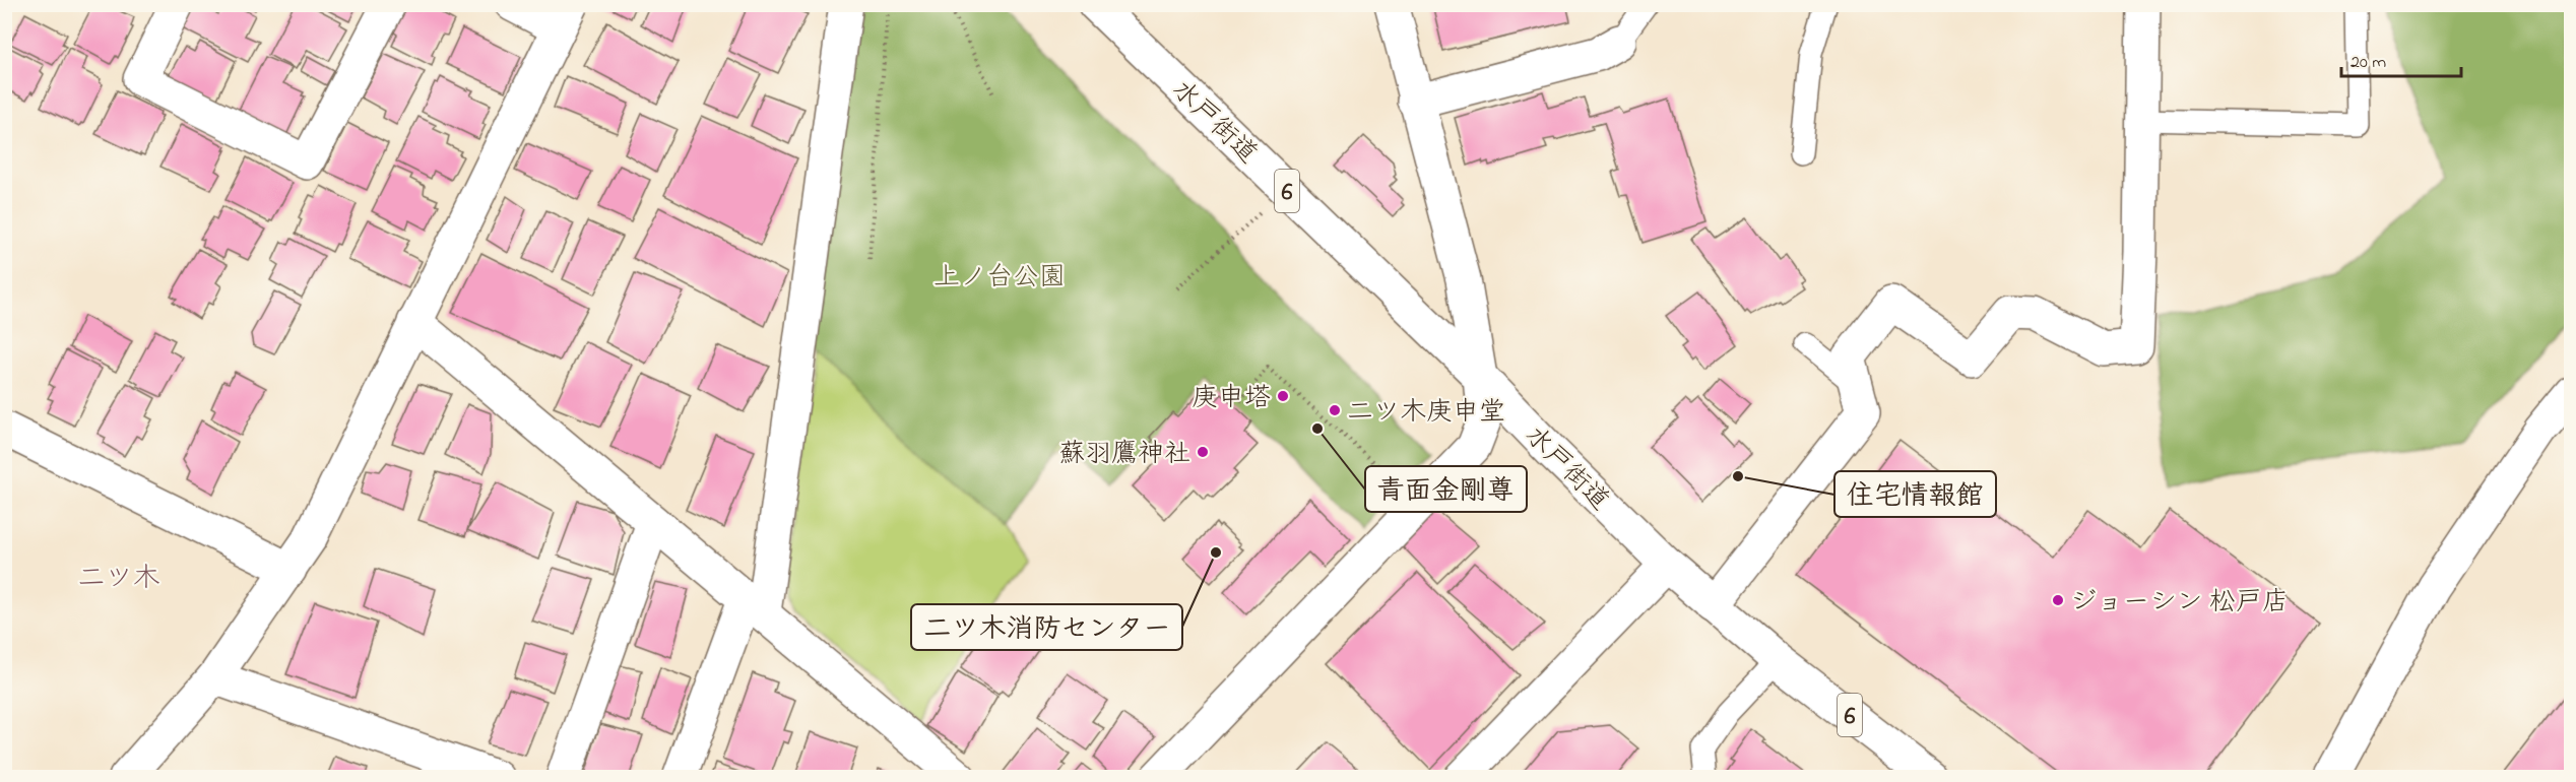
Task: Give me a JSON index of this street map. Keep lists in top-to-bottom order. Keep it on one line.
{"streets":{"main road":["水戸街道","6"]},"districts":["二ツ木"],"parks":["上ノ台公園"],"places":["庚申塔","二ツ木庚申堂","青面金剛尊","蘇羽鷹神社","住宅情報館","二ツ木消防センター","ジョーシン 松戸店"],"scale_bar":"20 m"}
